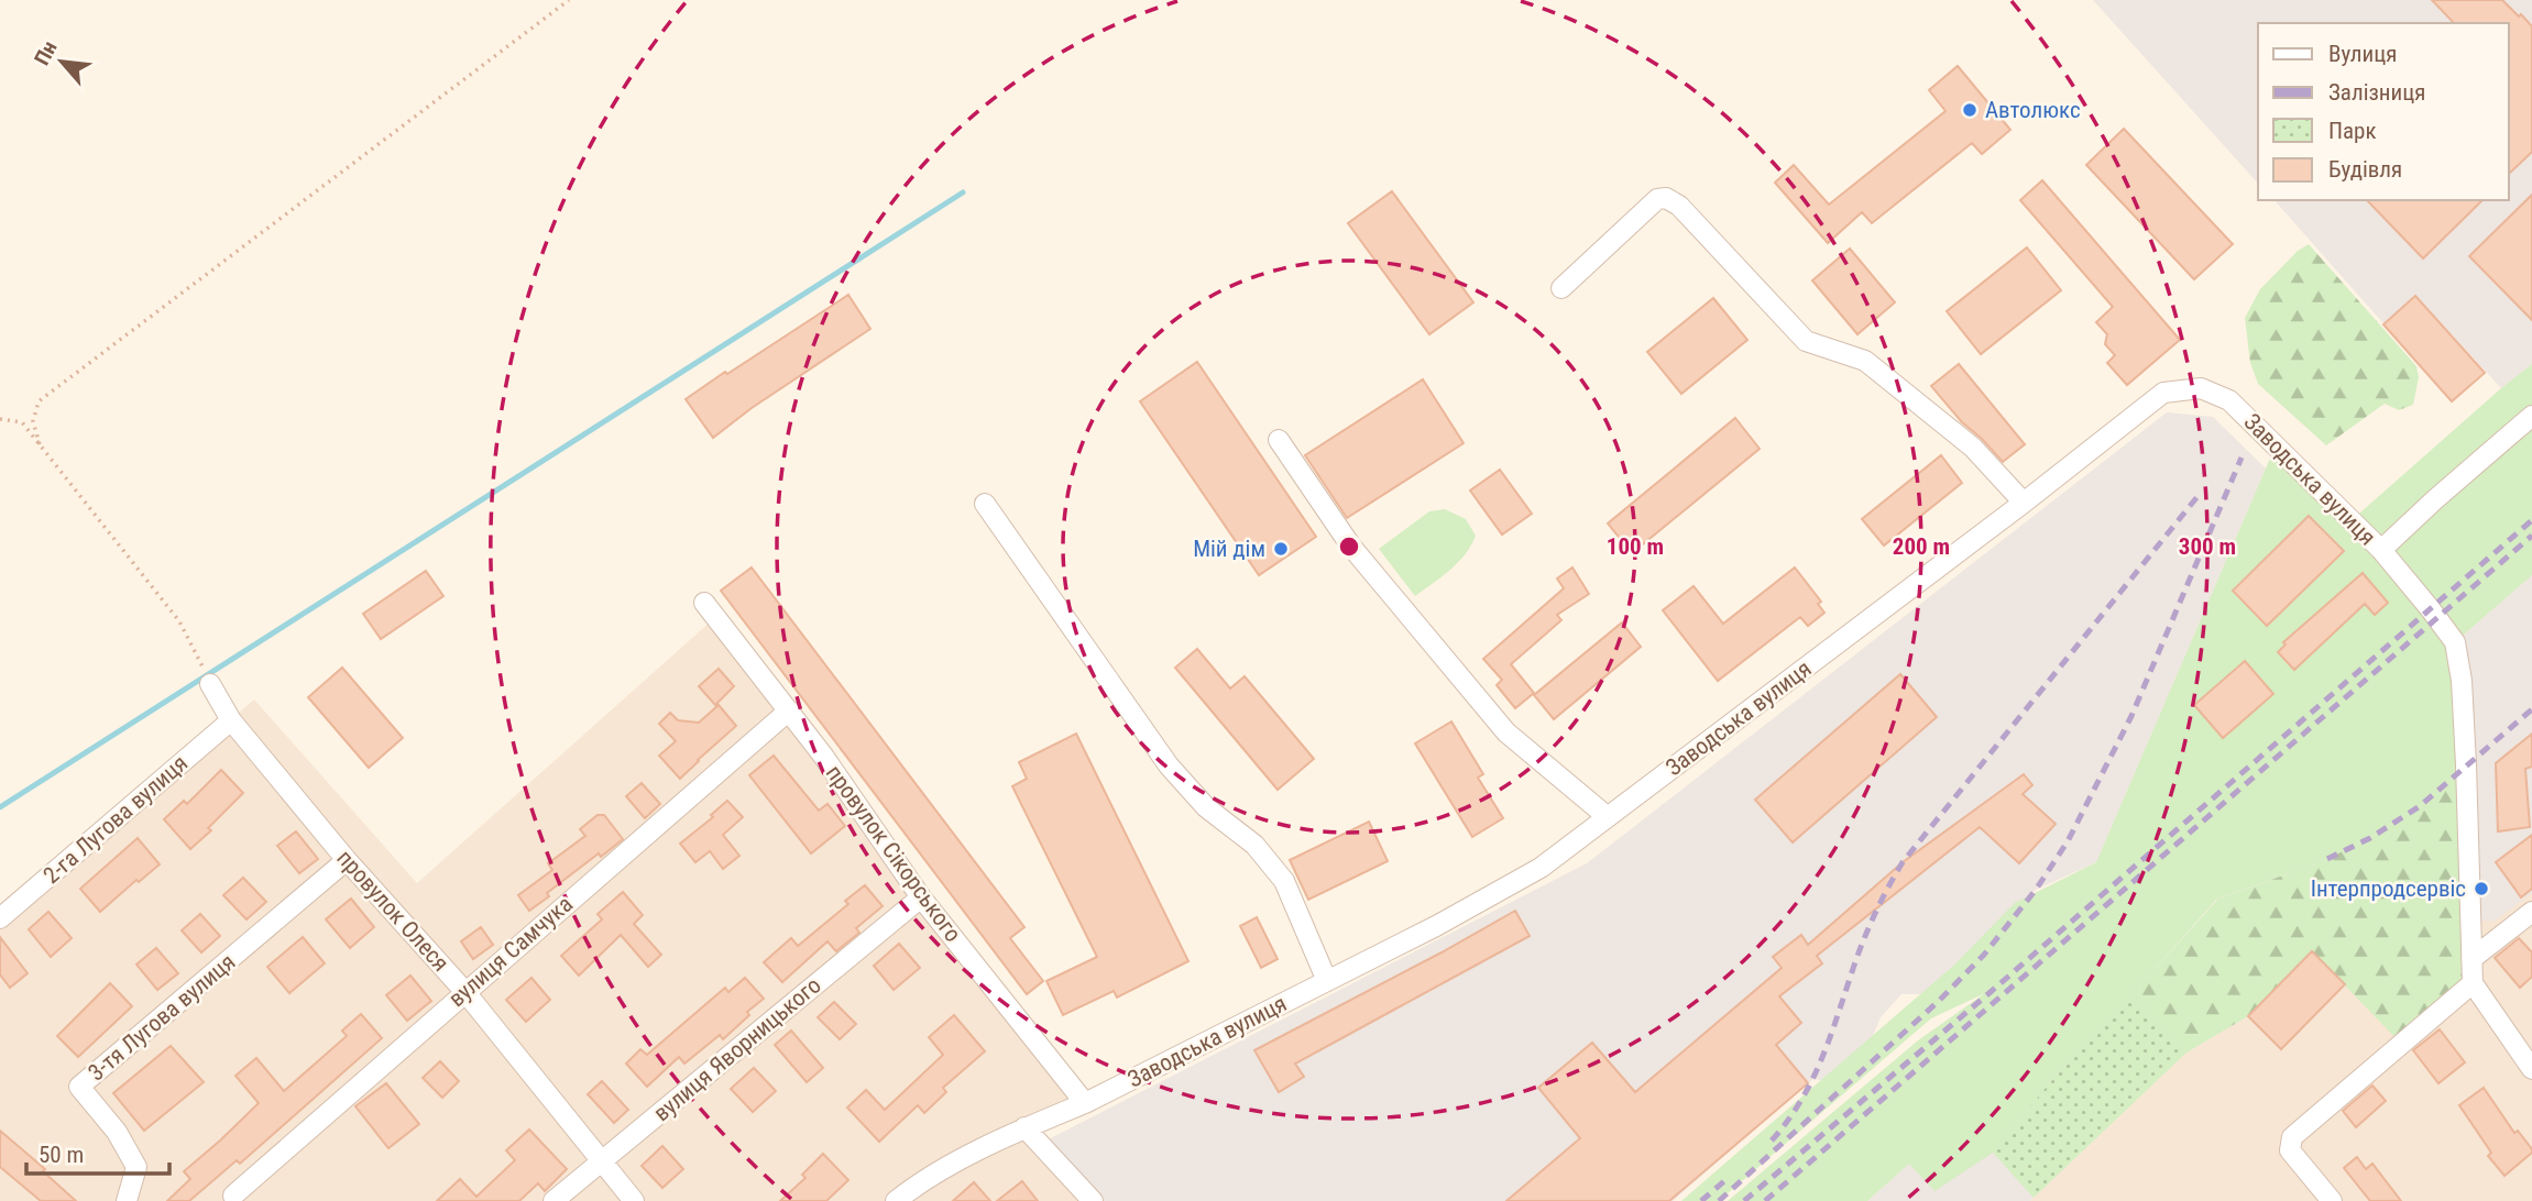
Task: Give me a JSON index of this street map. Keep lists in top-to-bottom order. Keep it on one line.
{"streets":{"street":["Заводська вулиця","2-га Лугова вулиця","провулок Сікорського","провулок Олеся","вулиця Самчука","3-тя Лугова вулиця","вулиця Яворницького"]},"crossings":[["Заводська вулиця","провулок Сікорського"],["2-га Лугова вулиця","провулок Олеся"],["провулок Сікорського","вулиця Самчука"],["провулок Сікорського","вулиця Яворницького"],["провулок Олеся","вулиця Самчука"],["провулок Олеся","3-тя Лугова вулиця"],["провулок Олеся","вулиця Яворницького"]],"places":["Автолюкс","Мій дім","Інтерпродсервіс"],"legend":["Вулиця","Залізниця","Парк","Будівля"],"scale_bar":"50 m","north":"top left","rings":["100 m","200 m","300 m"]}
